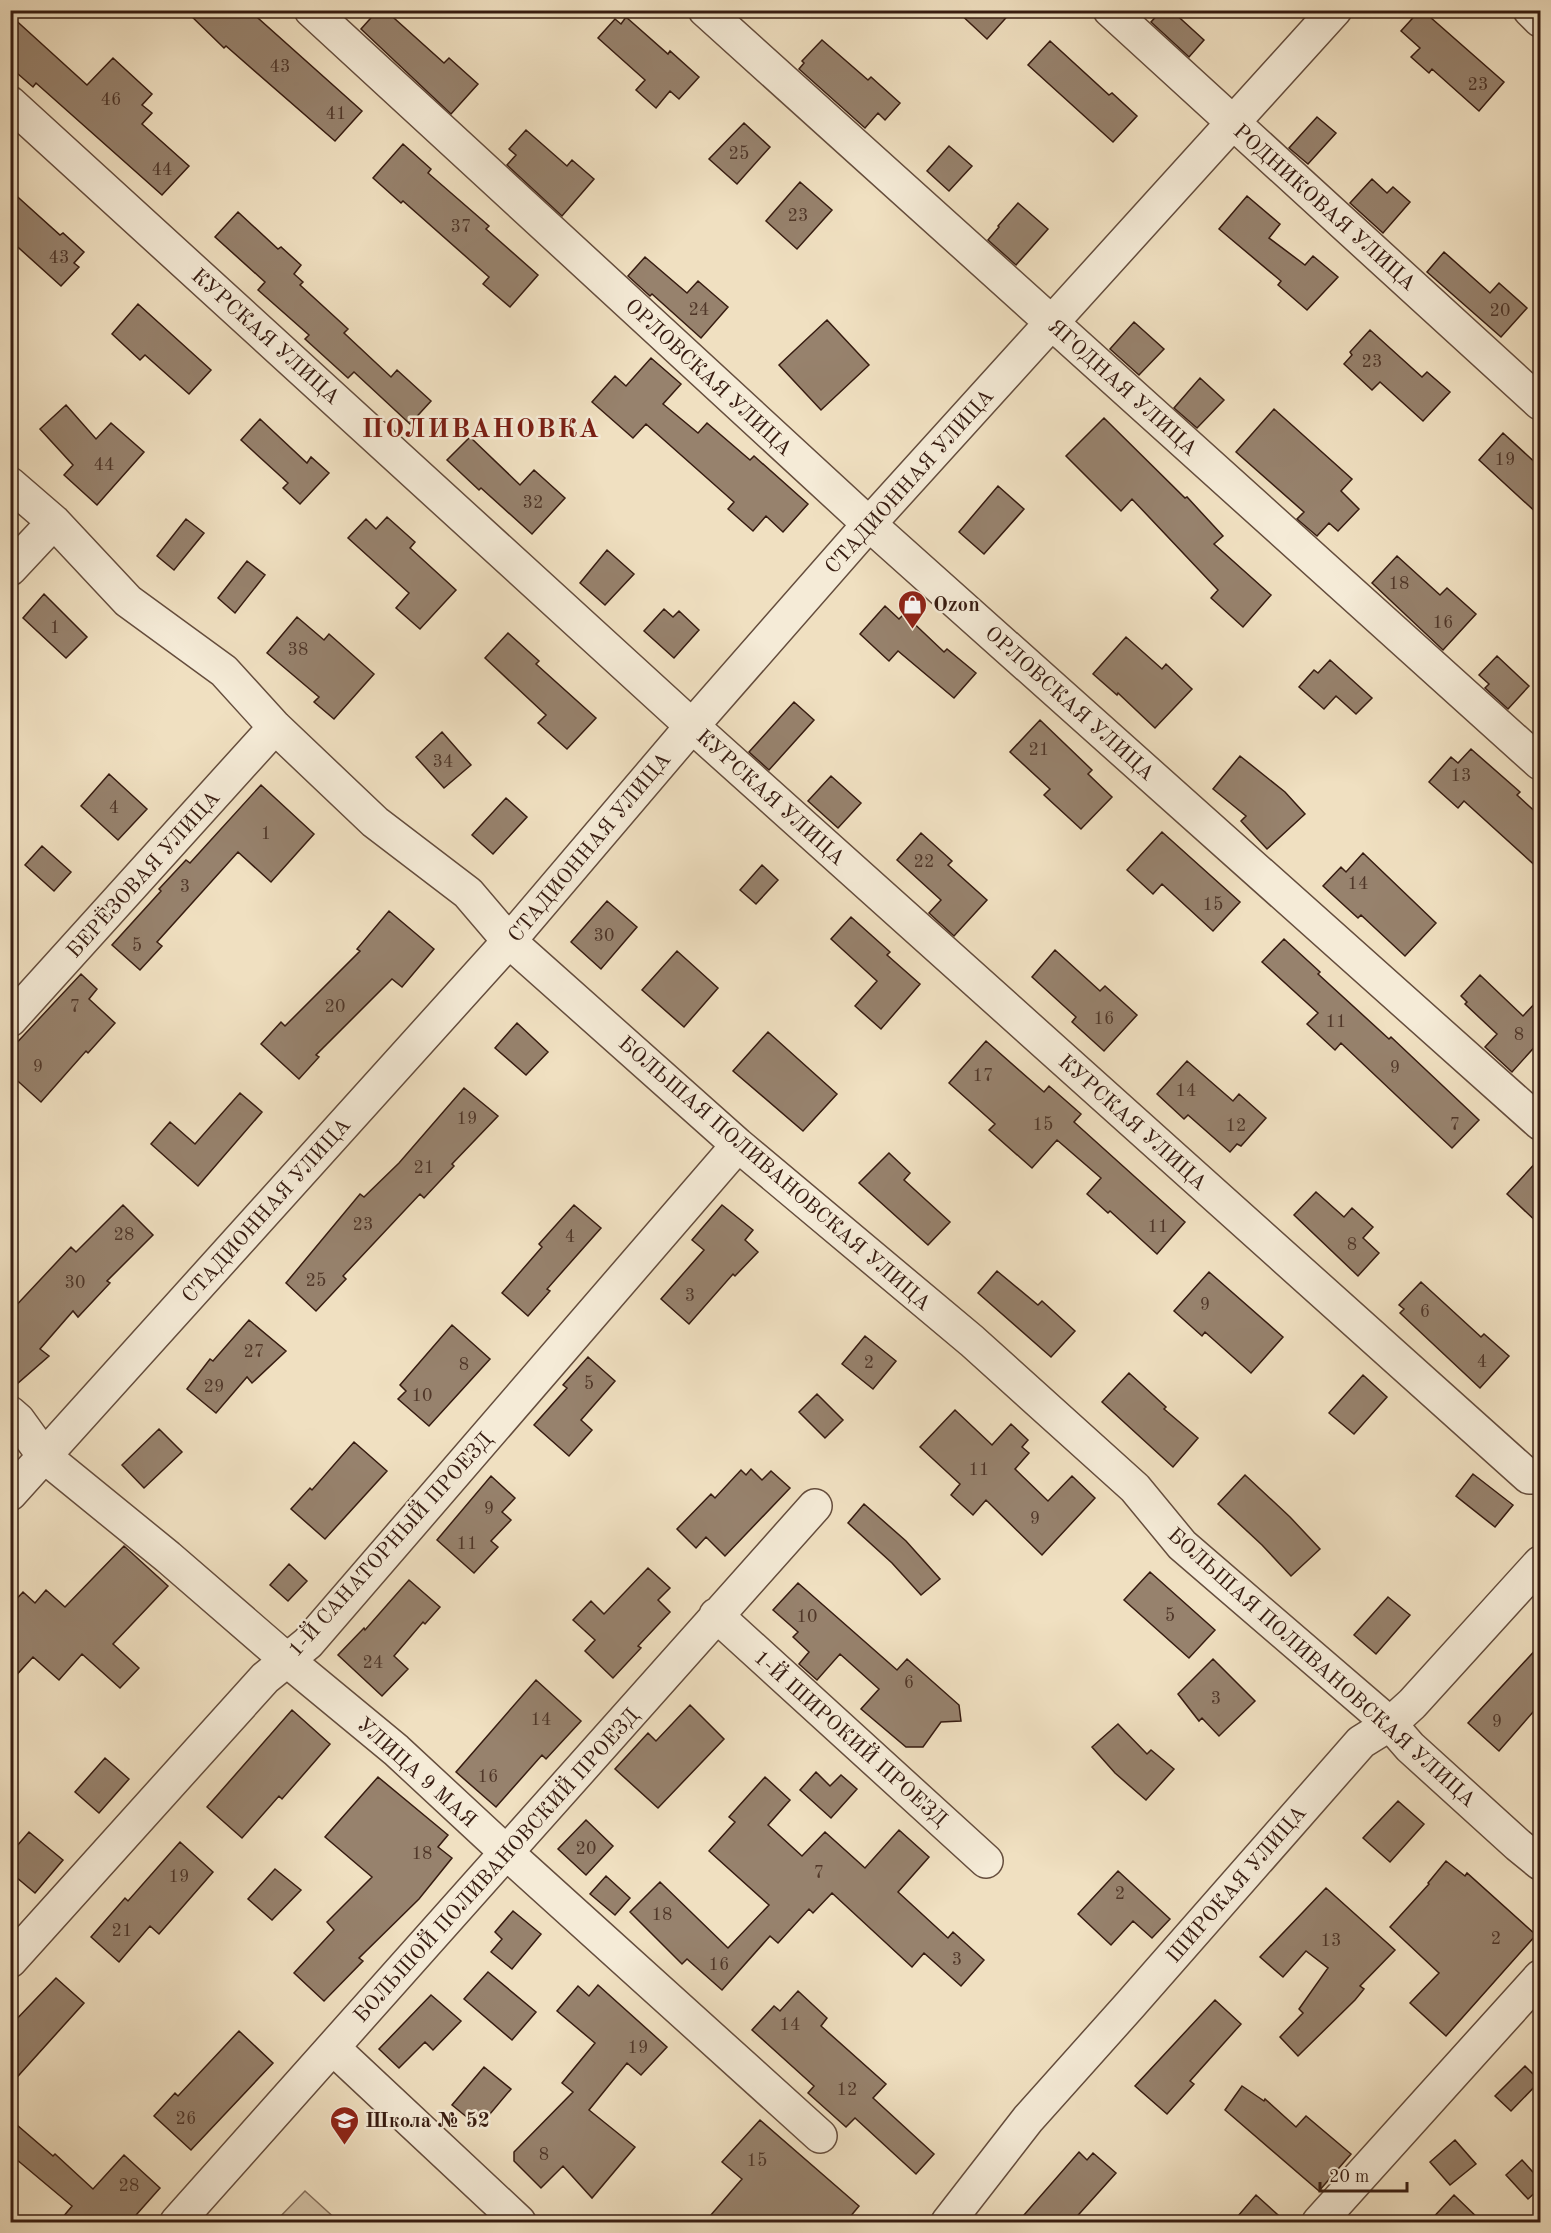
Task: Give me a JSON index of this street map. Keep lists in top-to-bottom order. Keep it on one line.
{"streets":{"street":["РОДНИКОВАЯ УЛИЦА","КУРСКАЯ УЛИЦА","ОРЛОВСКАЯ УЛИЦА","ЯГОДНАЯ УЛИЦА","СТАДИОННАЯ УЛИЦА","БЕРЁЗОВАЯ УЛИЦА","БОЛЬШАЯ ПОЛИВАНОВСКАЯ УЛИЦА","1-Й САНАТОРНЫЙ ПРОЕЗД","1-Й ШИРОКИЙ ПРОЕЗД","УЛИЦА 9 МАЯ","БОЛЬШОЙ ПОЛИВАНОВСКИЙ ПРОЕЗД","ШИРОКАЯ УЛИЦА"]},"crossings":[["РОДНИКОВАЯ УЛИЦА","СТАДИОННАЯ УЛИЦА"],["КУРСКАЯ УЛИЦА","СТАДИОННАЯ УЛИЦА"],["ОРЛОВСКАЯ УЛИЦА","СТАДИОННАЯ УЛИЦА"],["ЯГОДНАЯ УЛИЦА","СТАДИОННАЯ УЛИЦА"],["СТАДИОННАЯ УЛИЦА","БОЛЬШАЯ ПОЛИВАНОВСКАЯ УЛИЦА"],["СТАДИОННАЯ УЛИЦА","УЛИЦА 9 МАЯ"],["БЕРЁЗОВАЯ УЛИЦА","БОЛЬШАЯ ПОЛИВАНОВСКАЯ УЛИЦА"],["БОЛЬШАЯ ПОЛИВАНОВСКАЯ УЛИЦА","1-Й САНАТОРНЫЙ ПРОЕЗД"],["БОЛЬШАЯ ПОЛИВАНОВСКАЯ УЛИЦА","ШИРОКАЯ УЛИЦА"],["1-Й САНАТОРНЫЙ ПРОЕЗД","УЛИЦА 9 МАЯ"],["1-Й ШИРОКИЙ ПРОЕЗД","БОЛЬШОЙ ПОЛИВАНОВСКИЙ ПРОЕЗД"],["УЛИЦА 9 МАЯ","БОЛЬШОЙ ПОЛИВАНОВСКИЙ ПРОЕЗД"]],"districts":["ПОЛИВАНОВКА"],"places":{"shop":["Ozon"],"school or university":["Школа № 52"]},"house_numbers":["43","23","46","41","25","44","23","37","43","24","20","23","19","44","32","18","16","1","38","21","34","13","4","1","22","14","3","15","30","5","7","20","16","11","8","9","9","17","14","19","15","7","12","21","23","11","28","4","8","25","30","3","9","6","27","4","2","8","5","29","10","11","9","9","11","5","10","24","6","3","14","9","16","20","18","7","19","2","18","21","2","13","3","16","14","19","12","26","8","15","28"],"scale_bar":"20 m"}
